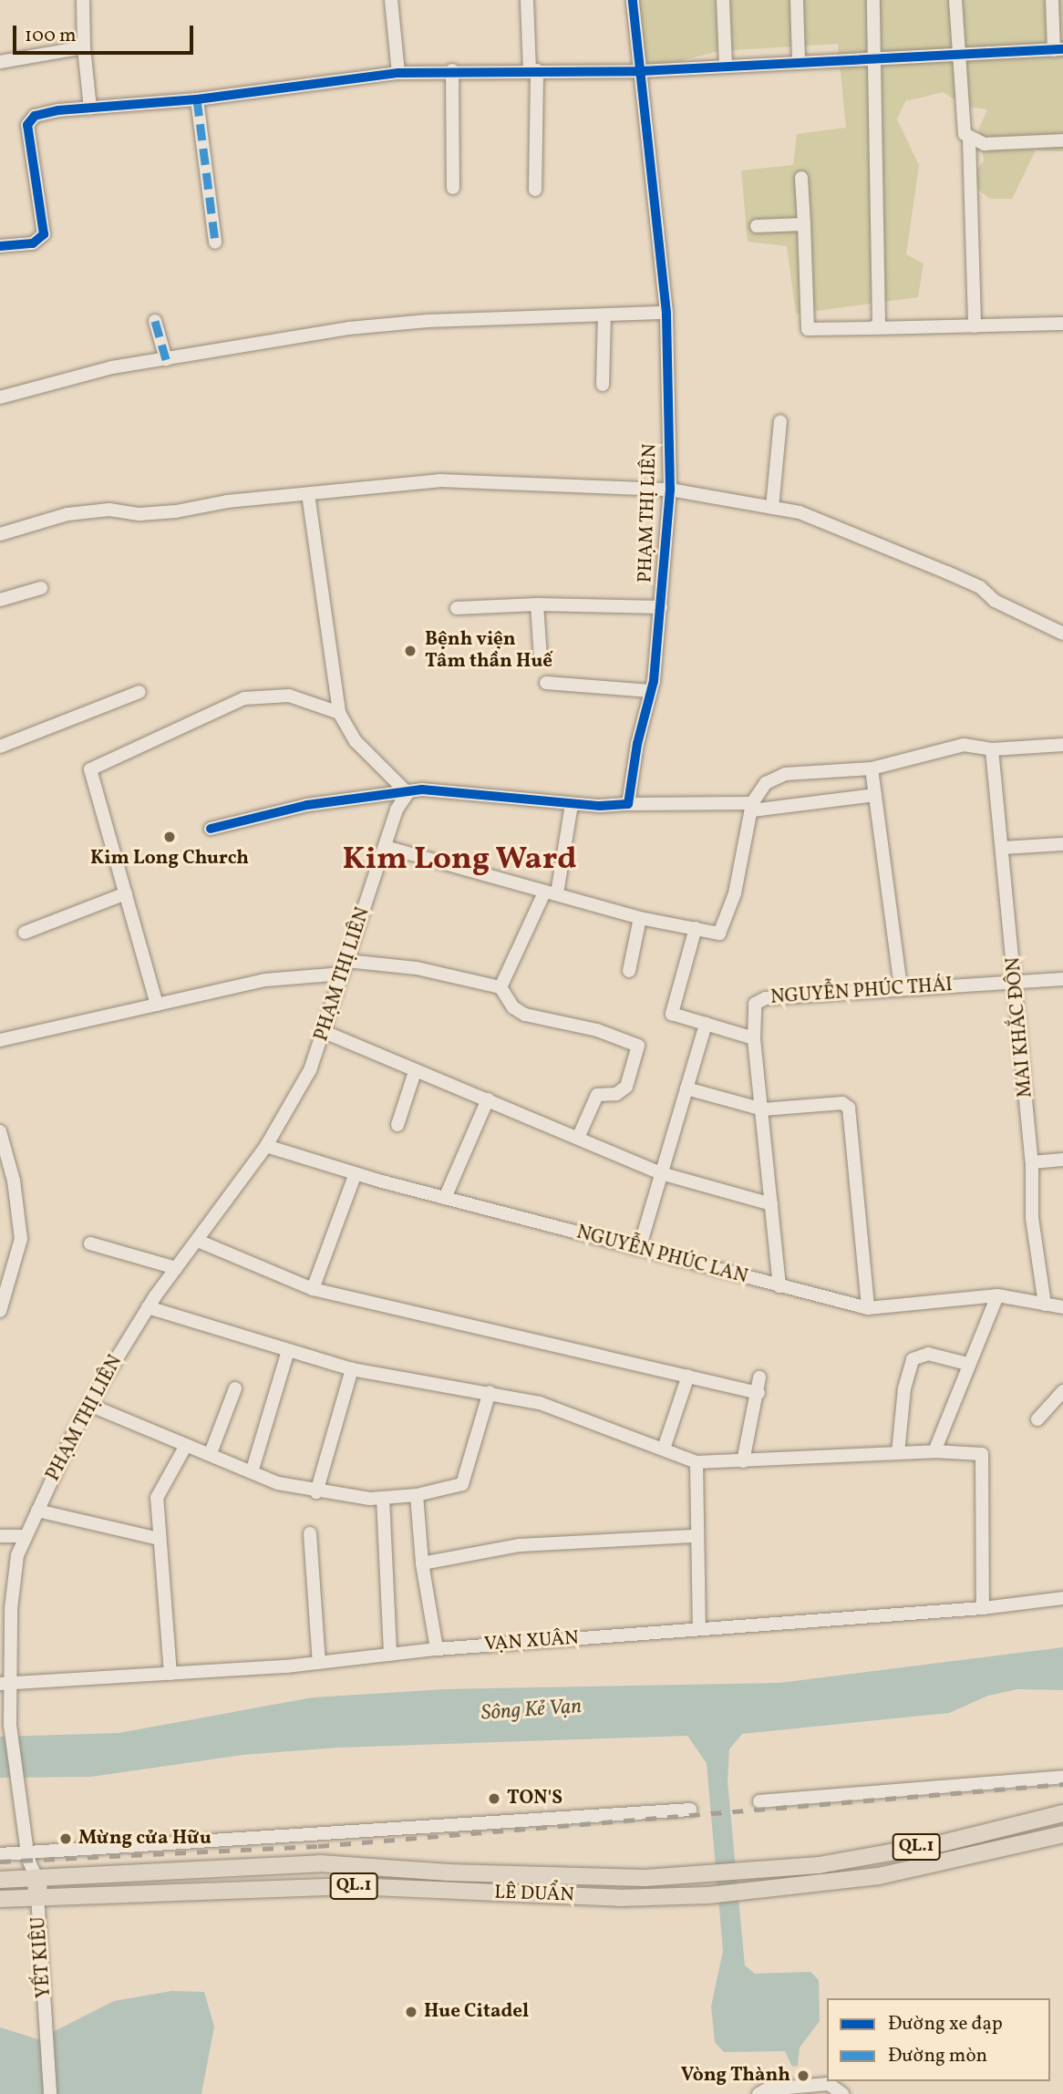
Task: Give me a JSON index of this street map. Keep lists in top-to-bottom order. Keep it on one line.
{"streets":{"main road":["QL.1","LÊ DUẨN"],"street":["PHẠM THỊ LIÊN","NGUYỄN PHÚC THÁI","MAI KHẮC ĐÔN","NGUYỄN PHÚC LAN","VẠN XUÂN","YẾT KIÊU"]},"crossings":[["PHẠM THỊ LIÊN","NGUYỄN PHÚC LAN"],["PHẠM THỊ LIÊN","VẠN XUÂN"],["PHẠM THỊ LIÊN","LÊ DUẨN"],["PHẠM THỊ LIÊN","YẾT KIÊU"],["NGUYỄN PHÚC THÁI","MAI KHẮC ĐÔN"],["NGUYỄN PHÚC THÁI","NGUYỄN PHÚC LAN"],["MAI KHẮC ĐÔN","NGUYỄN PHÚC LAN"],["LÊ DUẨN","YẾT KIÊU"]],"districts":["Kim Long Ward"],"water":["Sông Kẻ Vạn"],"places":["Bệnh viện Tâm thần Huế","Kim Long Church","TON'S","Mừng cửa Hữu","Hue Citadel","Vòng Thành"],"legend":["Đường xe đạp","Đường mòn"],"scale_bar":"100 m"}
